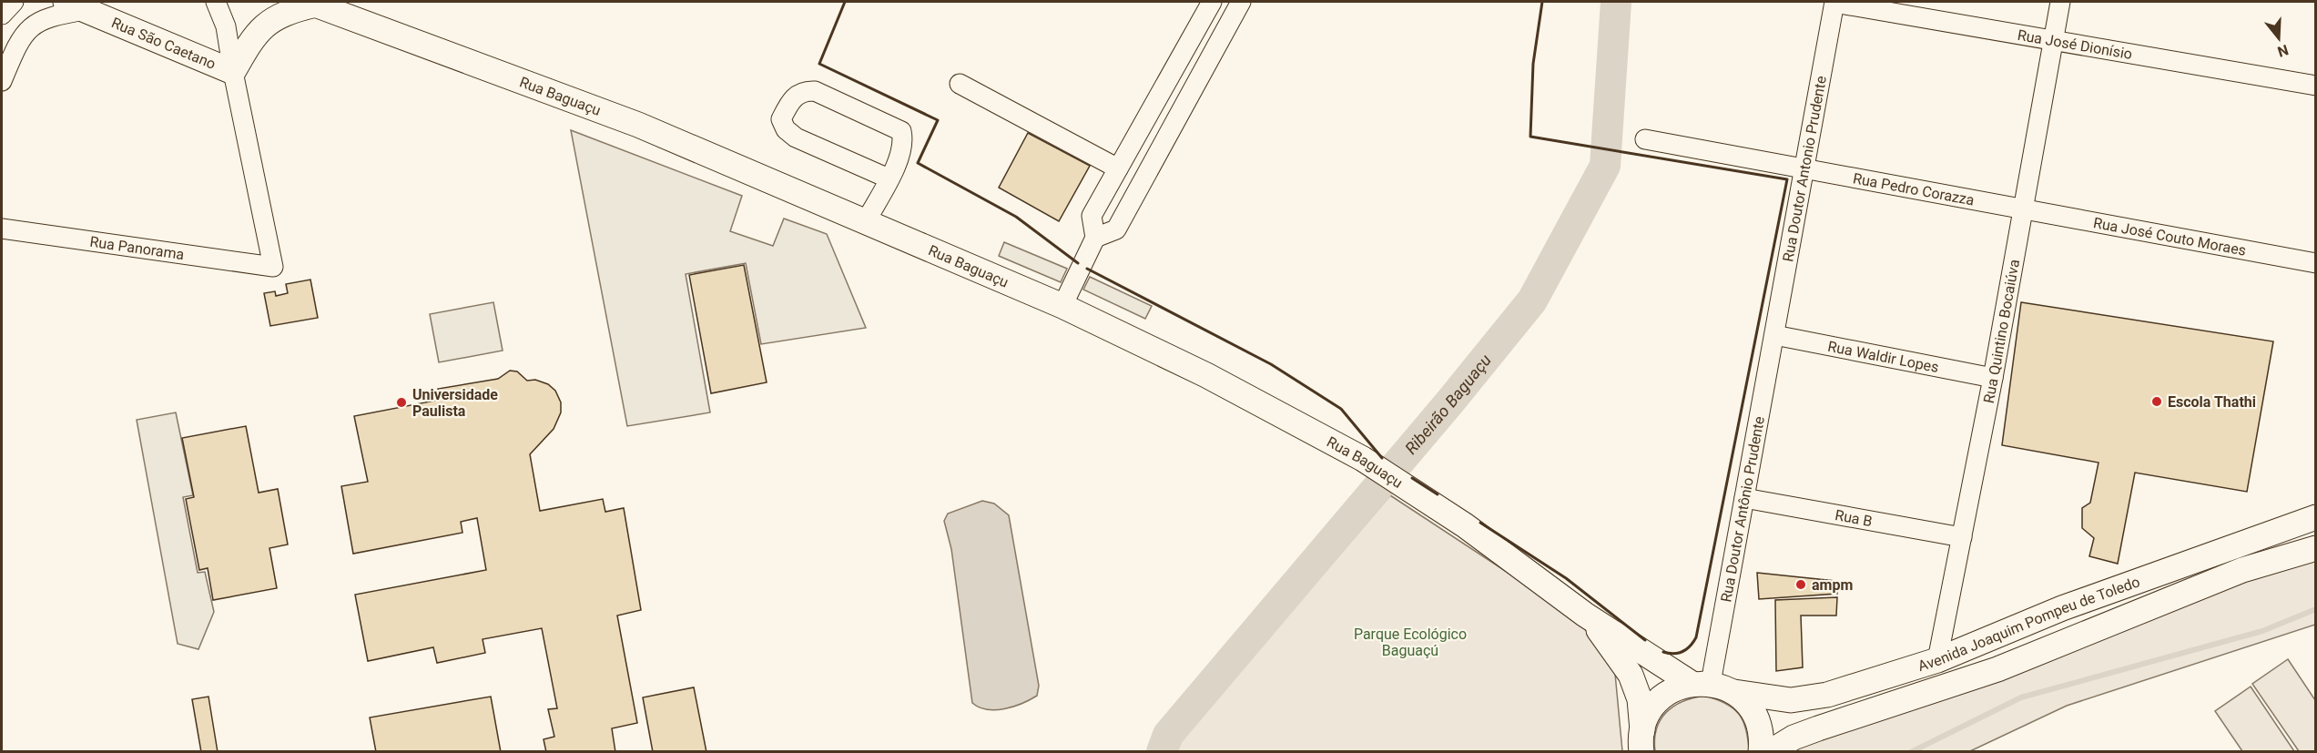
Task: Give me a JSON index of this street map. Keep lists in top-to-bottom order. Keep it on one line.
{"streets":{"main road":["Rua São Caetano","Rua Baguaçu","Avenida Joaquim Pompeu de Toledo"],"street":["Rua José Dionísio","Rua Doutor Antonio Prudente","Rua Pedro Corazza","Rua José Couto Moraes","Rua Panorama","Rua Quintino Bocaiúva","Rua Waldir Lopes","Rua Doutor Antônio Prudente","Rua B"]},"crossings":[["Rua São Caetano","Rua Panorama"],["Rua José Dionísio","Rua Doutor Antonio Prudente"],["Rua José Dionísio","Rua Quintino Bocaiúva"],["Rua Doutor Antonio Prudente","Rua Pedro Corazza"],["Rua Doutor Antonio Prudente","Rua Waldir Lopes"],["Rua Doutor Antonio Prudente","Rua Doutor Antônio Prudente"],["Rua Pedro Corazza","Rua José Couto Moraes"],["Rua Pedro Corazza","Rua Quintino Bocaiúva"],["Rua José Couto Moraes","Rua Quintino Bocaiúva"],["Rua Quintino Bocaiúva","Rua Waldir Lopes"],["Rua Quintino Bocaiúva","Rua B"],["Rua Quintino Bocaiúva","Avenida Joaquim Pompeu de Toledo"],["Rua Waldir Lopes","Rua Doutor Antônio Prudente"],["Rua Doutor Antônio Prudente","Rua B"]],"water":["Ribeirão Baguaçu"],"parks":["Parque Ecológico Baguaçú"],"places":["Escola Thathi","Universidade Paulista","ampm"],"north":"bottom"}
